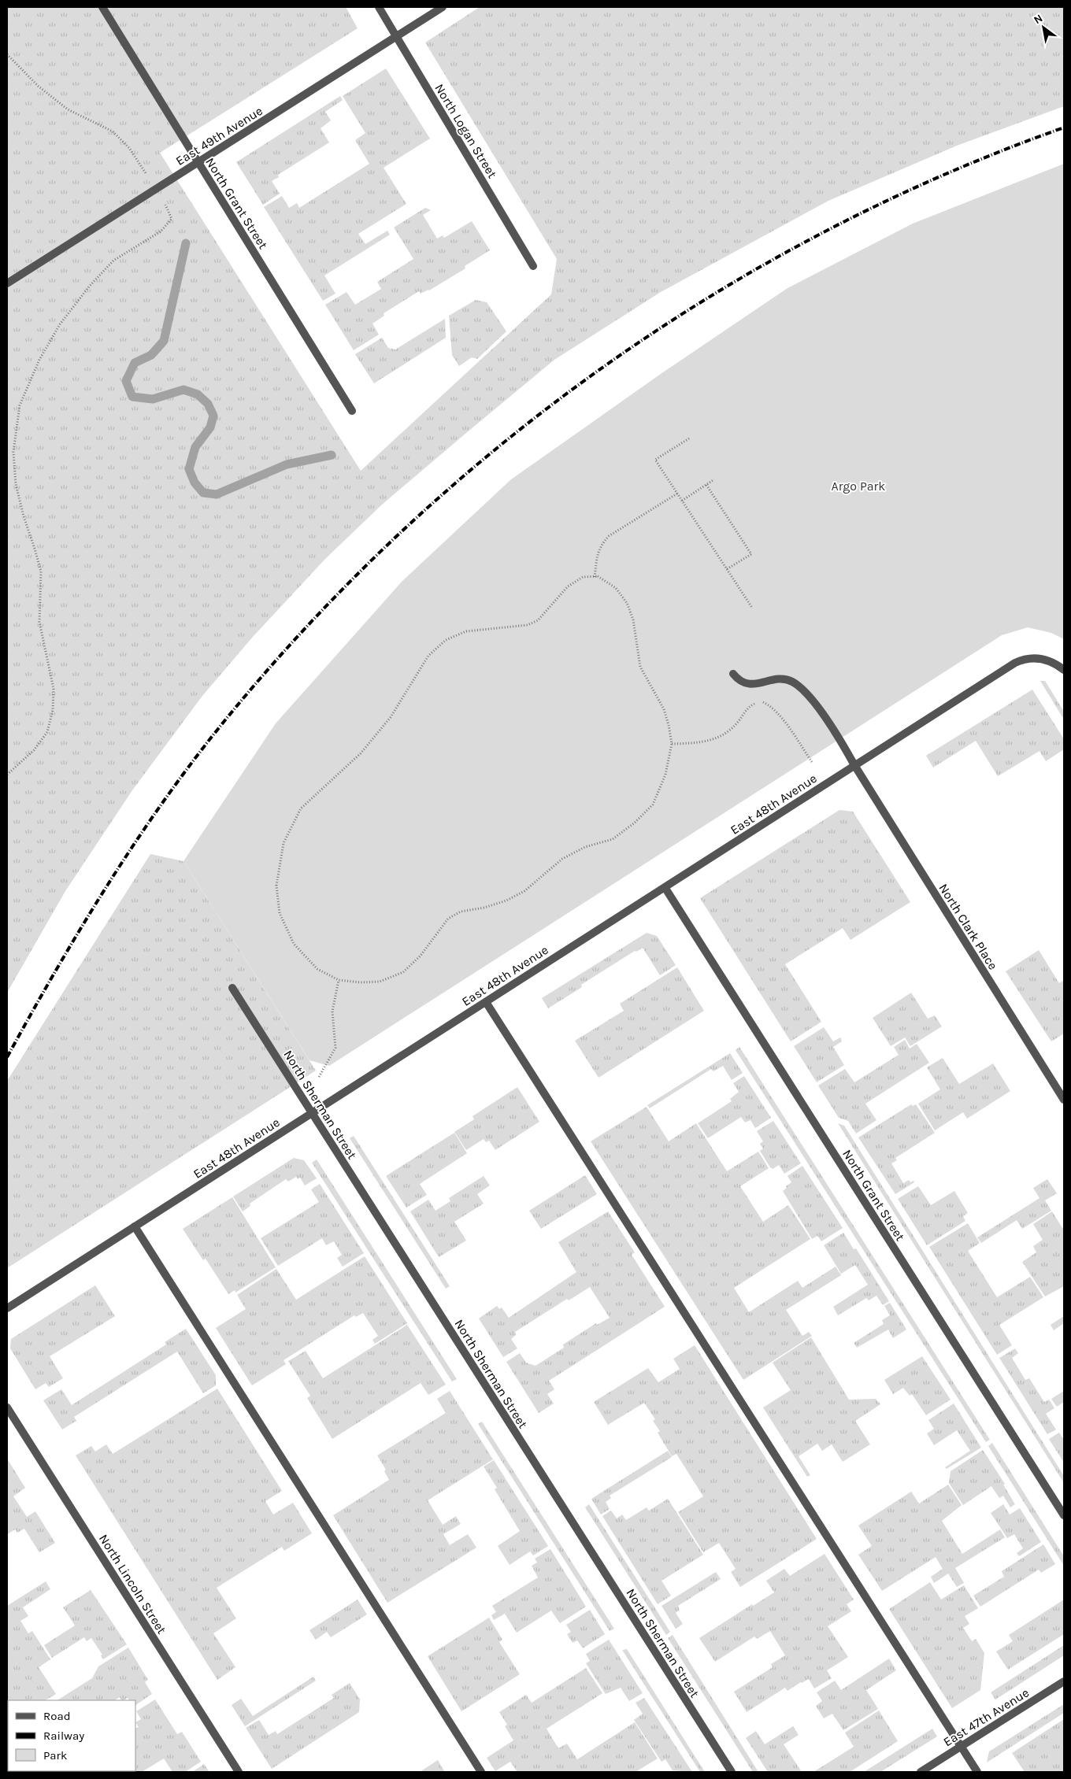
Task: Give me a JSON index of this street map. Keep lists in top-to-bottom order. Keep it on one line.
{"streets":{"street":["North Logan Street","East 49th Avenue","North Grant Street","East 48th Avenue","North Clark Place","North Sherman Street","North Lincoln Street","East 47th Avenue"]},"crossings":[["North Logan Street","East 49th Avenue"],["East 49th Avenue","North Grant Street"],["North Grant Street","East 48th Avenue"],["East 48th Avenue","North Clark Place"],["East 48th Avenue","North Sherman Street"]],"parks":["Argo Park"],"legend":["Road","Railway","Park"],"north":"top left"}
